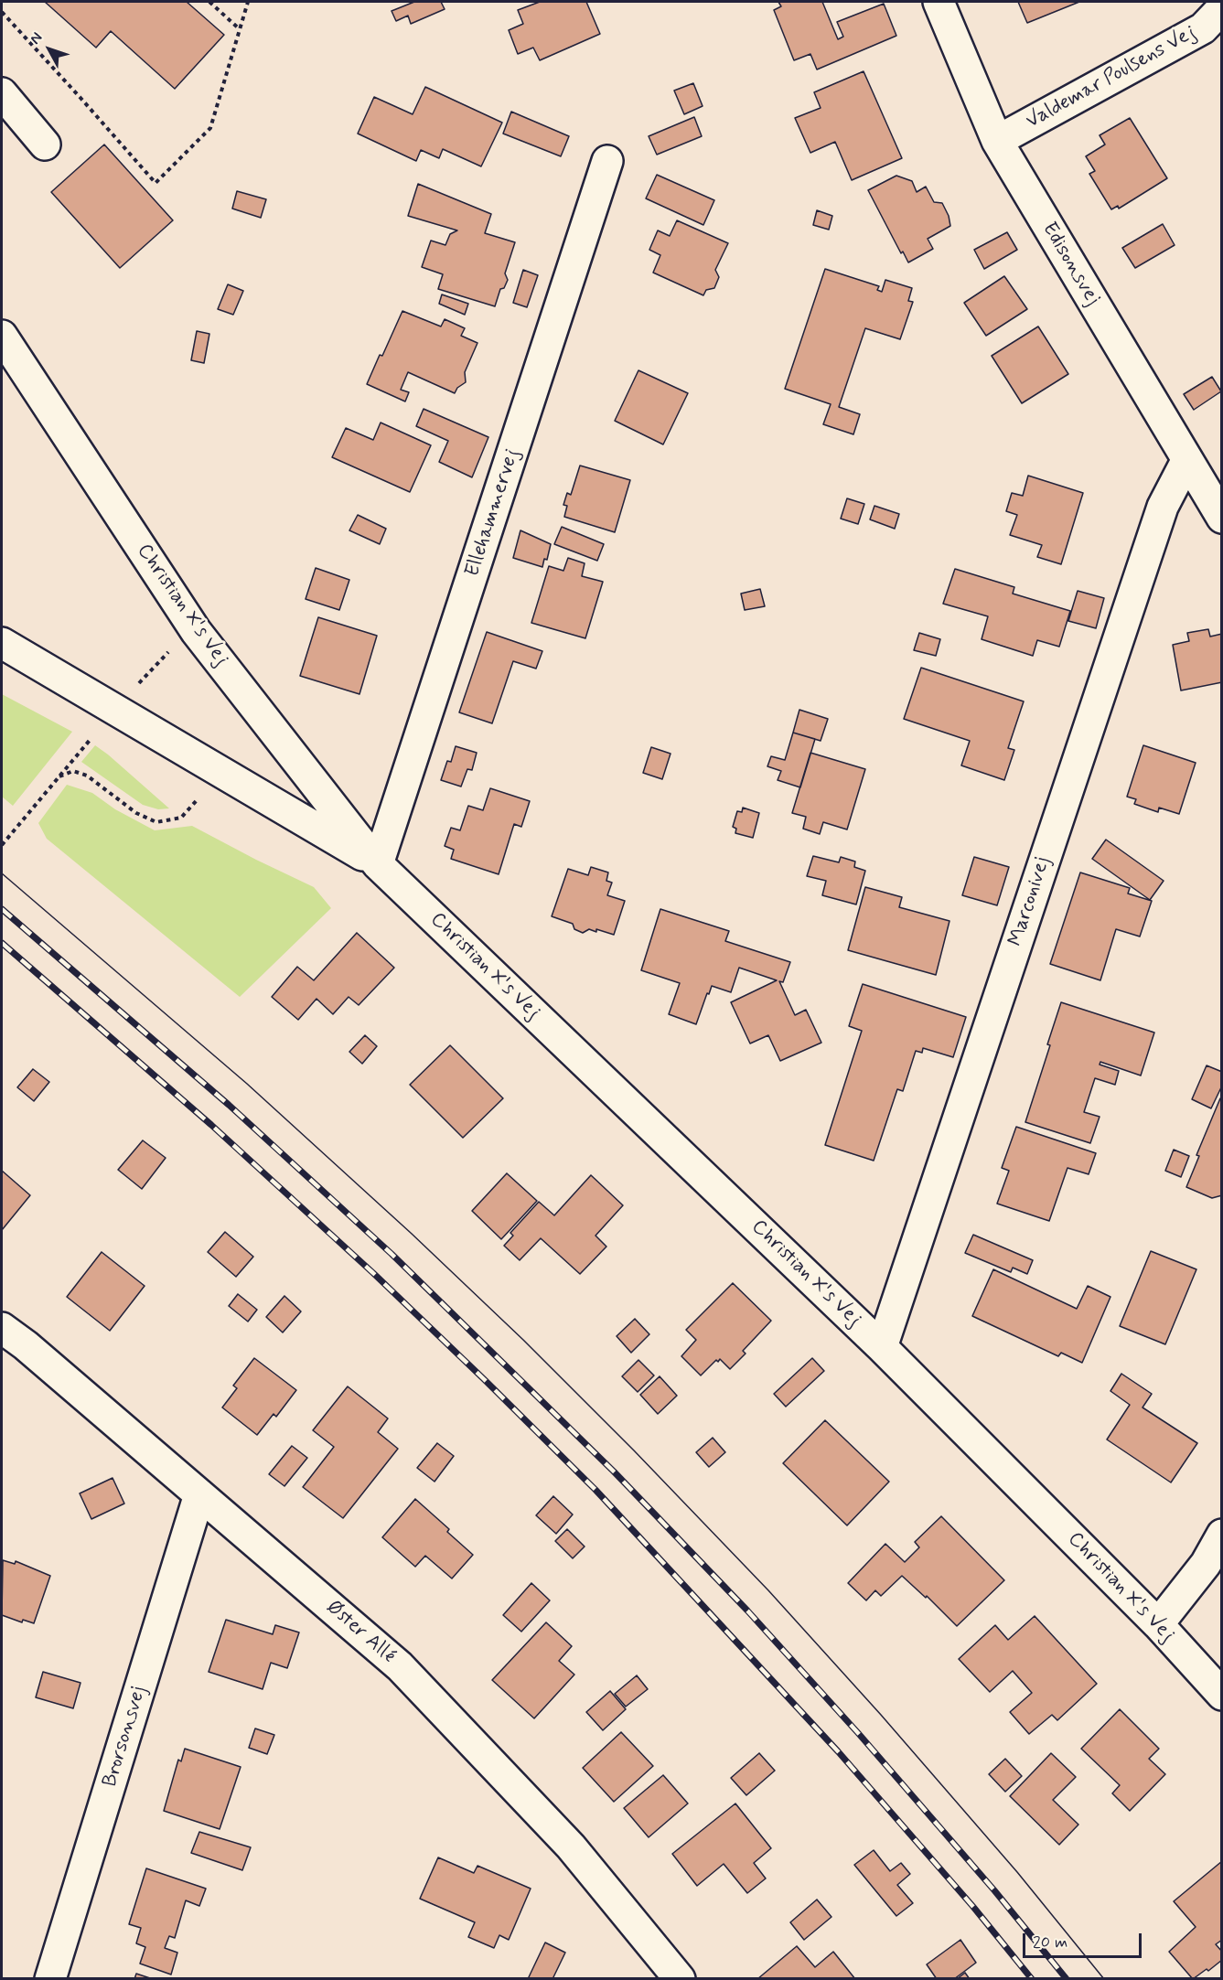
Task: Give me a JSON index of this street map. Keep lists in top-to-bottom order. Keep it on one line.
{"streets":{"street":["Valdemar Poulsens Vej","Edisonsvej","Ellehammervej","Christian X's Vej","Marconivej","Øster Allé","Brorsonsvej"]},"crossings":[["Valdemar Poulsens Vej","Edisonsvej"],["Edisonsvej","Marconivej"],["Ellehammervej","Christian X's Vej"],["Christian X's Vej","Marconivej"],["Øster Allé","Brorsonsvej"]],"scale_bar":"20 m","north":"top left"}
